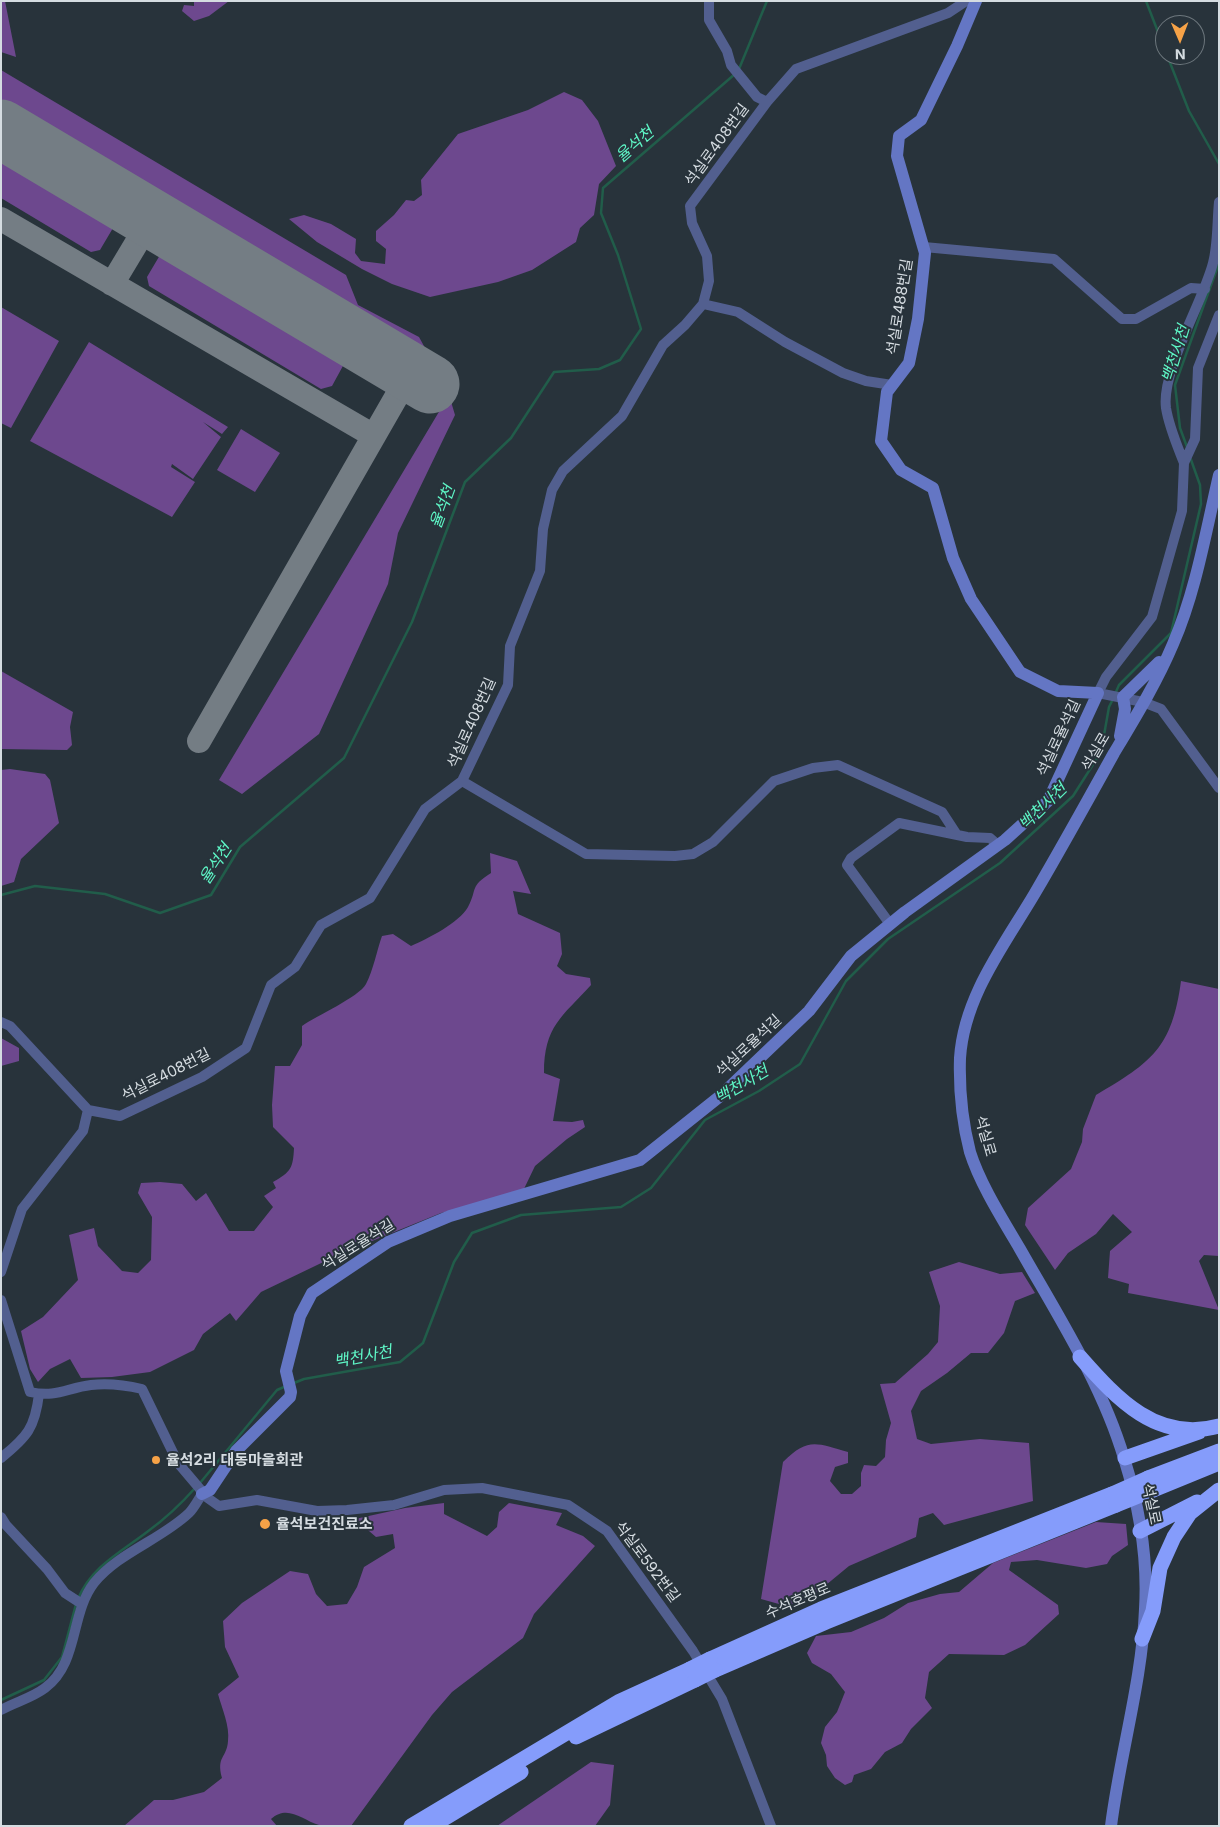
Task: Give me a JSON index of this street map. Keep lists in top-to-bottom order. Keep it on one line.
{"streets":{"highway":["수석호평로"],"street":["석실로408번길","석실로488번길","석실로율석길","석실로","석실로592번길"]},"crossings":[["석실로488번길","석실로율석길"],["석실로488번길","석실로"],["석실로율석길","석실로592번길"]],"water":["율석천","백천사천"],"places":["율석2리 대동마을회관","율석보건진료소"],"north":"bottom"}
